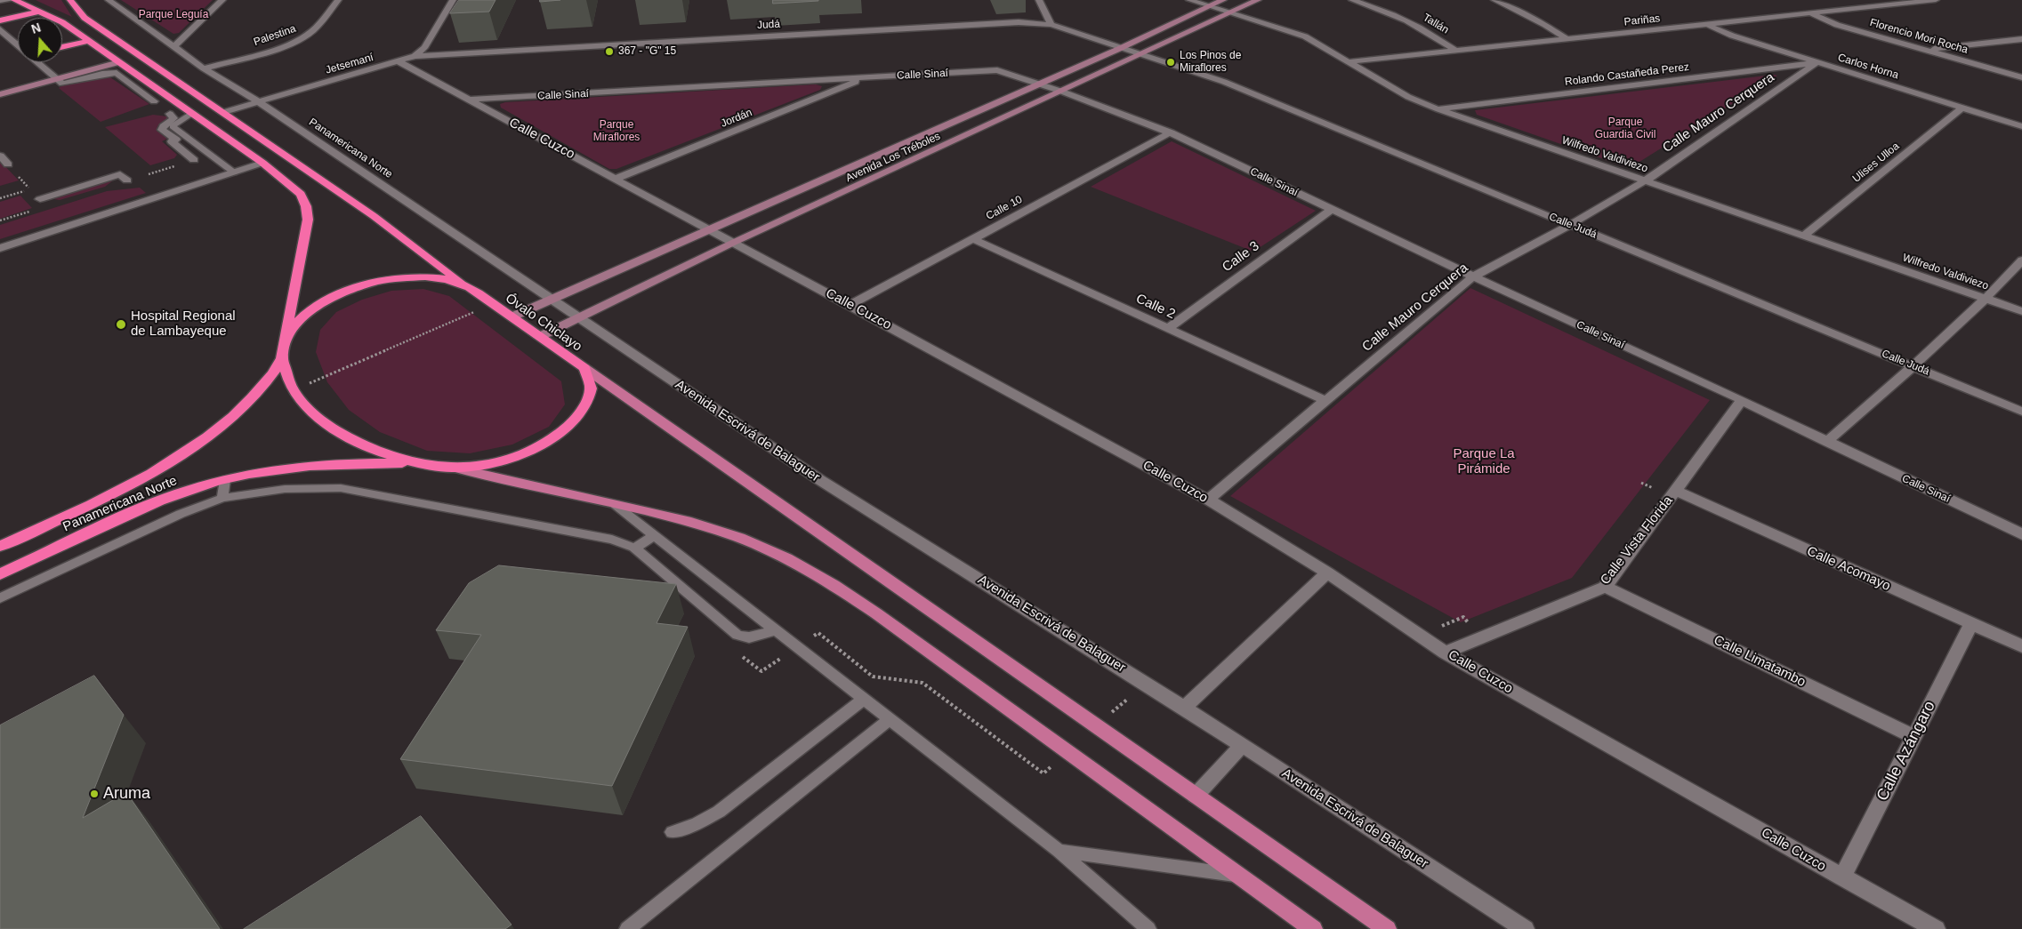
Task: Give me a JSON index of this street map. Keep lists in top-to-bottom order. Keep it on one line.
{"streets":{"highway":["Panamericana Norte","Óvalo Chiclayo"],"main road":["Avenida Los Tréboles"],"street":["Pariñas","Tallán","Judá","Palestina","Florencio Mori Rocha","Jetsemaní","Carlos Horna","Calle Sinaí","Rolando Castañeda Perez","Calle Mauro Cerquera","Jordán","Calle Cuzco","Wilfredo Valdiviezo","Ulises Ulloa","Calle 10","Calle Judá","Calle 3","Calle 2","Avenida Escrivá de Balaguer","Calle Vista Florida","Calle Acomayo","Calle Limatambo","Calle Azángaro"]},"crossings":[["Pariñas","Tallán"],["Pariñas","Florencio Mori Rocha"],["Pariñas","Carlos Horna"],["Pariñas","Wilfredo Valdiviezo"],["Judá","Jetsemaní"],["Judá","Avenida Los Tréboles"],["Judá","Calle Judá"],["Palestina","Panamericana Norte"],["Jetsemaní","Calle Cuzco"],["Jetsemaní","Panamericana Norte"],["Carlos Horna","Rolando Castañeda Perez"],["Carlos Horna","Calle Mauro Cerquera"],["Carlos Horna","Ulises Ulloa"],["Calle Sinaí","Calle Mauro Cerquera"],["Calle Sinaí","Jordán"],["Calle Sinaí","Calle Cuzco"],["Calle Sinaí","Avenida Los Tréboles"],["Calle Sinaí","Calle 10"],["Calle Sinaí","Calle 3"],["Calle Sinaí","Calle Vista Florida"],["Rolando Castañeda Perez","Calle Mauro Cerquera"],["Rolando Castañeda Perez","Wilfredo Valdiviezo"],["Calle Mauro Cerquera","Calle Cuzco"],["Calle Mauro Cerquera","Wilfredo Valdiviezo"],["Calle Mauro Cerquera","Calle Judá"],["Calle Mauro Cerquera","Calle 2"],["Jordán","Calle Cuzco"],["Calle Cuzco","Avenida Los Tréboles"],["Calle Cuzco","Calle 10"],["Calle Cuzco","Calle Vista Florida"],["Calle Cuzco","Calle Azángaro"],["Panamericana Norte","Avenida Los Tréboles"],["Panamericana Norte","Óvalo Chiclayo"],["Panamericana Norte","Avenida Escrivá de Balaguer"],["Wilfredo Valdiviezo","Avenida Los Tréboles"],["Wilfredo Valdiviezo","Ulises Ulloa"],["Avenida Los Tréboles","Calle Judá"],["Avenida Los Tréboles","Óvalo Chiclayo"],["Avenida Los Tréboles","Avenida Escrivá de Balaguer"],["Calle 10","Calle 2"],["Calle 3","Calle 2"],["Calle Vista Florida","Calle Acomayo"],["Calle Vista Florida","Calle Limatambo"],["Calle Acomayo","Calle Azángaro"],["Calle Limatambo","Calle Azángaro"]],"parks":["Parque Leguía","Parque Guardia Civil","Parque Miraflores","Parque La Pirámide"],"places":["367 - \"G\" 15","Los Pinos de Miraflores","Hospital Regional de Lambayeque","Aruma"],"north":"top"}
